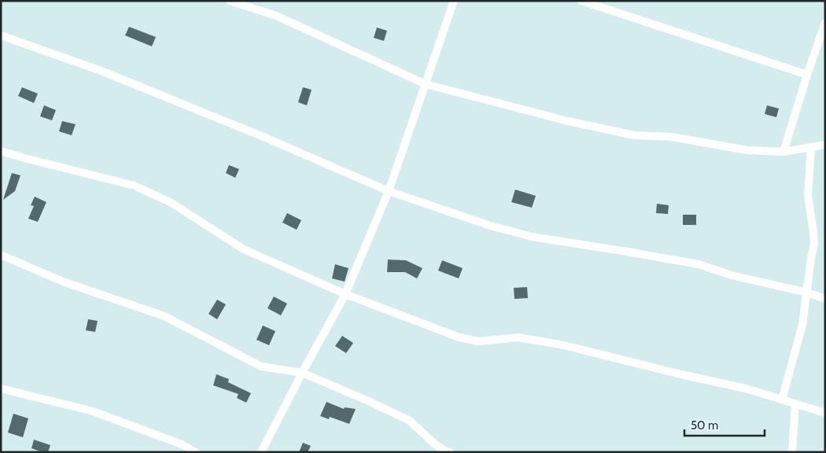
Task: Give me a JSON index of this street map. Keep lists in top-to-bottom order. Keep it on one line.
{"scale_bar":"50 m"}
